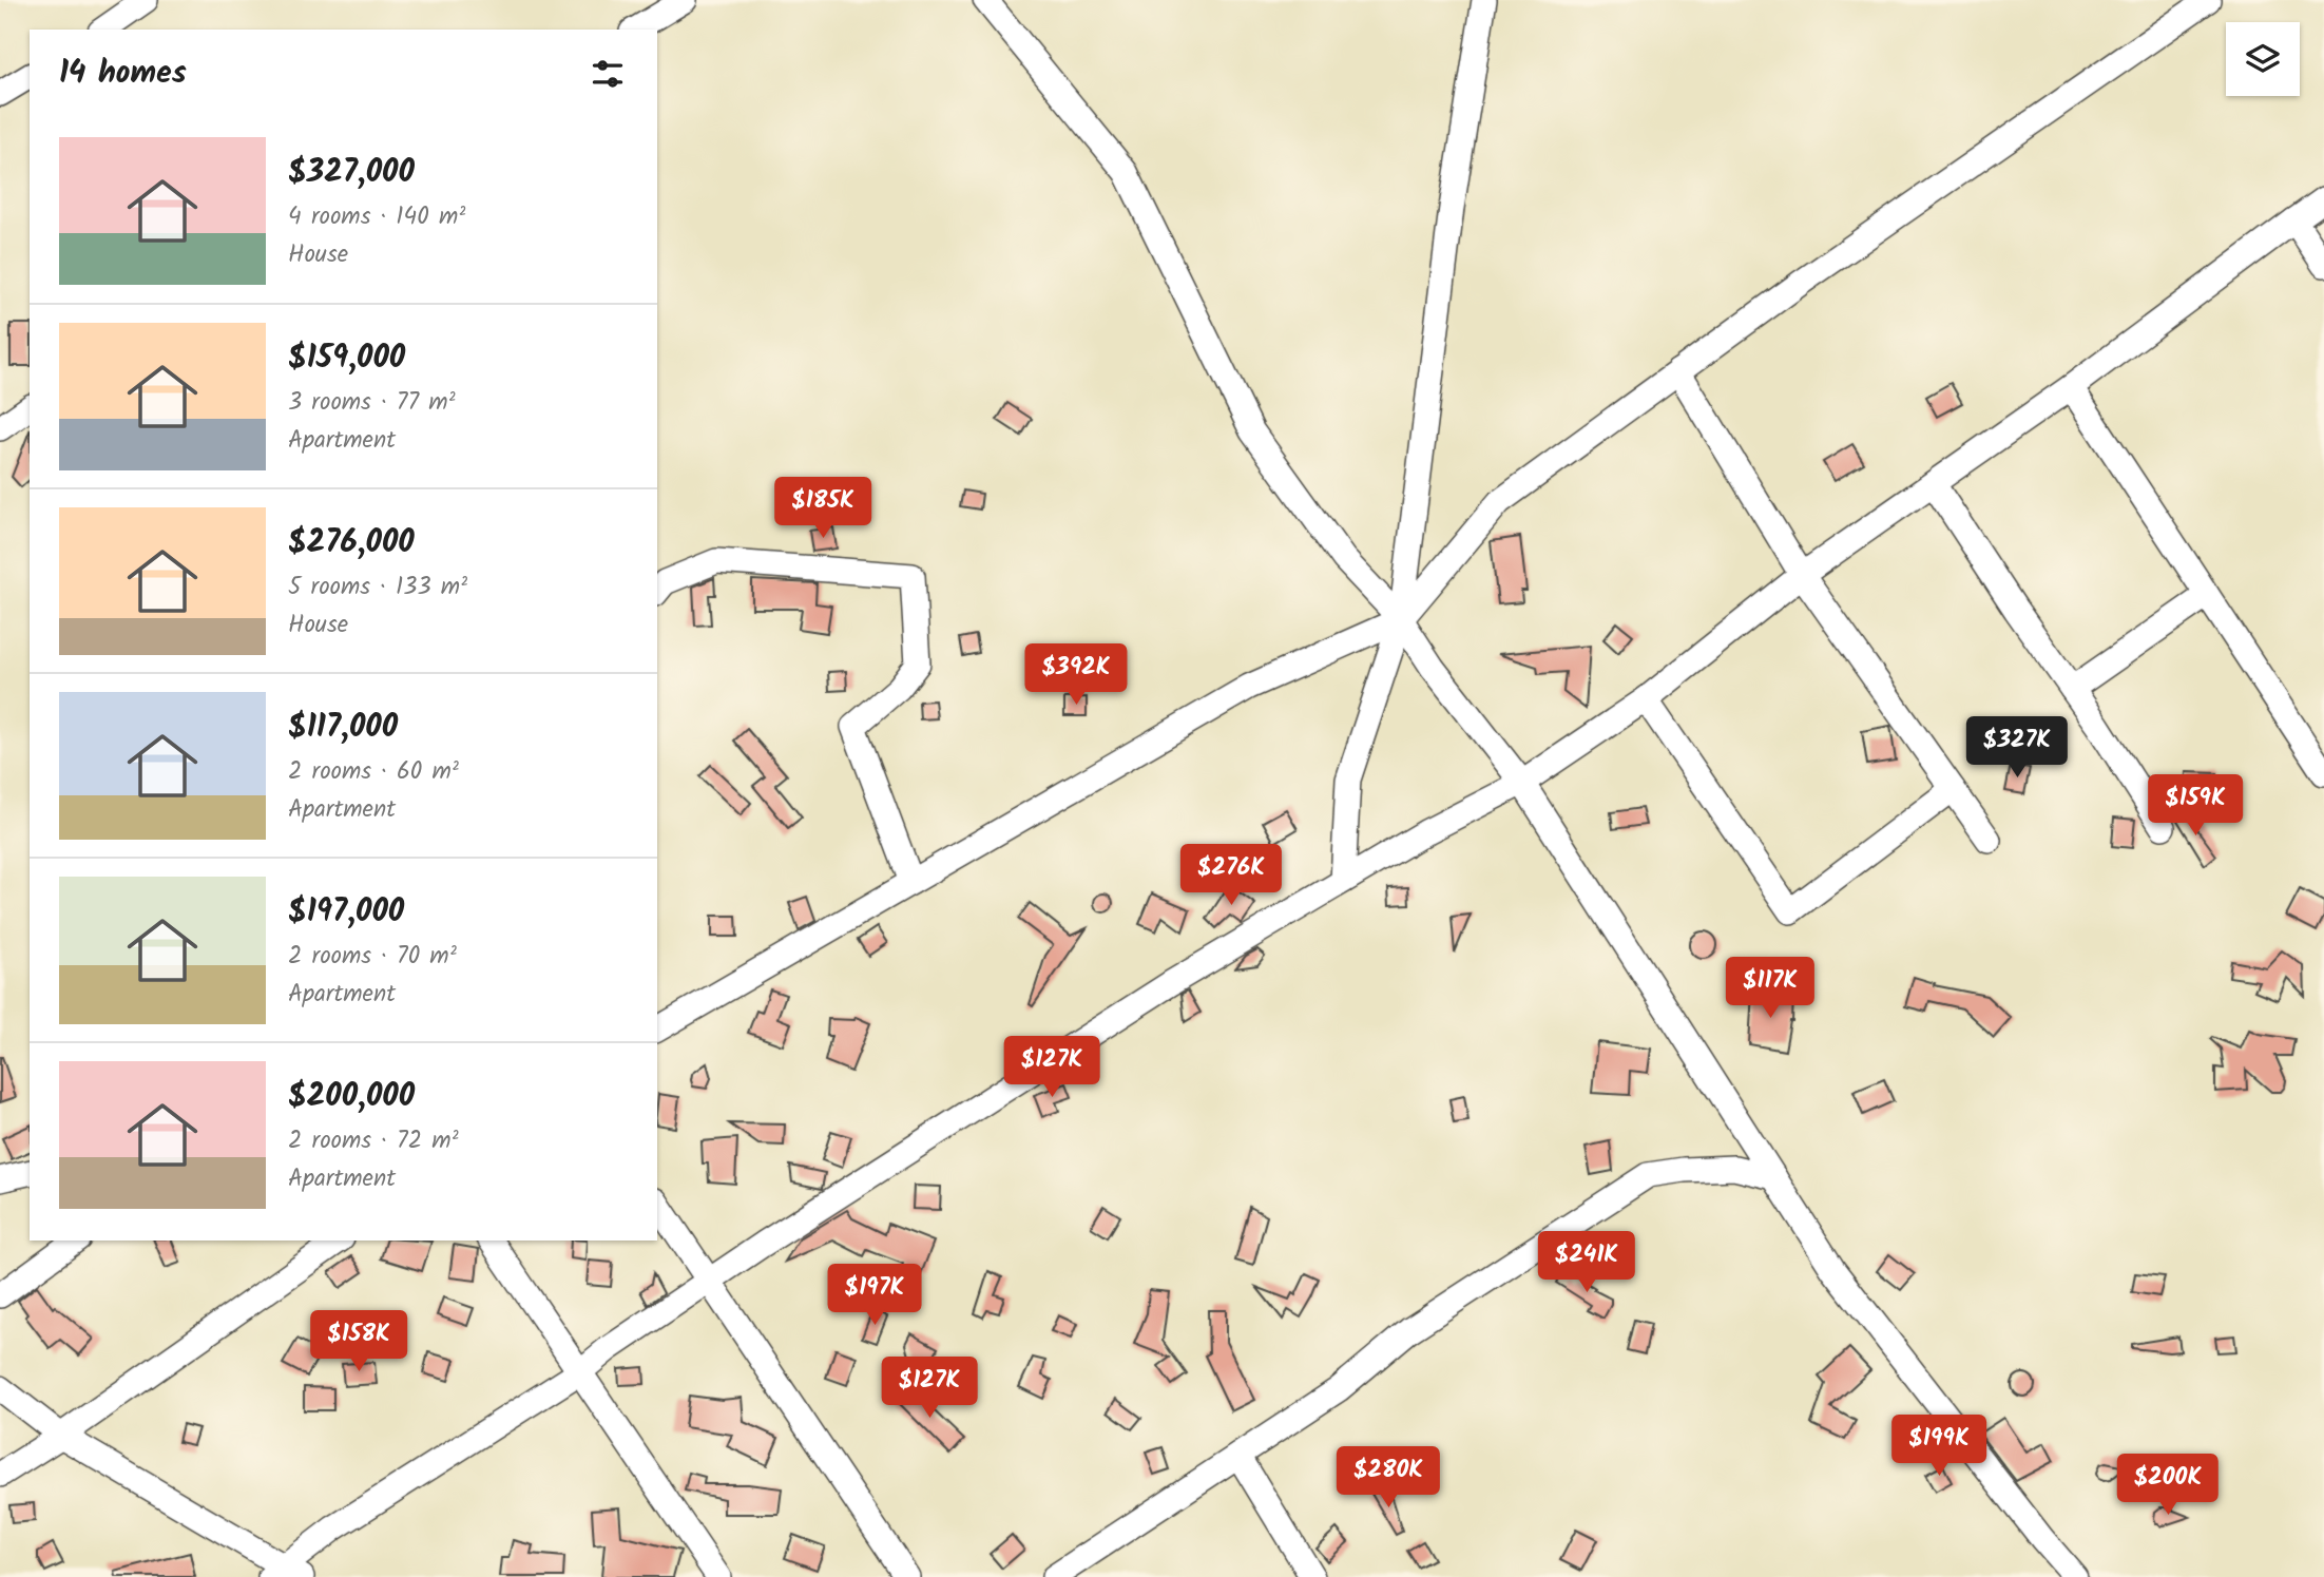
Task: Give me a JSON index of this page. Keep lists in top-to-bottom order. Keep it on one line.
{"page":{"heading":"14 homes","list":[{"name":"$327,000","note":"4 rooms · 140 m² · House"},{"name":"$159,000","note":"3 rooms · 77 m² · Apartment"},{"name":"$276,000","note":"5 rooms · 133 m² · House"},{"name":"$117,000","note":"2 rooms · 60 m² · Apartment"},{"name":"$197,000","note":"2 rooms · 70 m² · Apartment"},{"name":"$200,000","note":"2 rooms · 72 m² · Apartment"}],"price":["$185K","$392K","$327K","$159K","$276K","$117K","$127K","$241K","$197K","$158K","$127K","$199K","$280K","$200K"]}}
